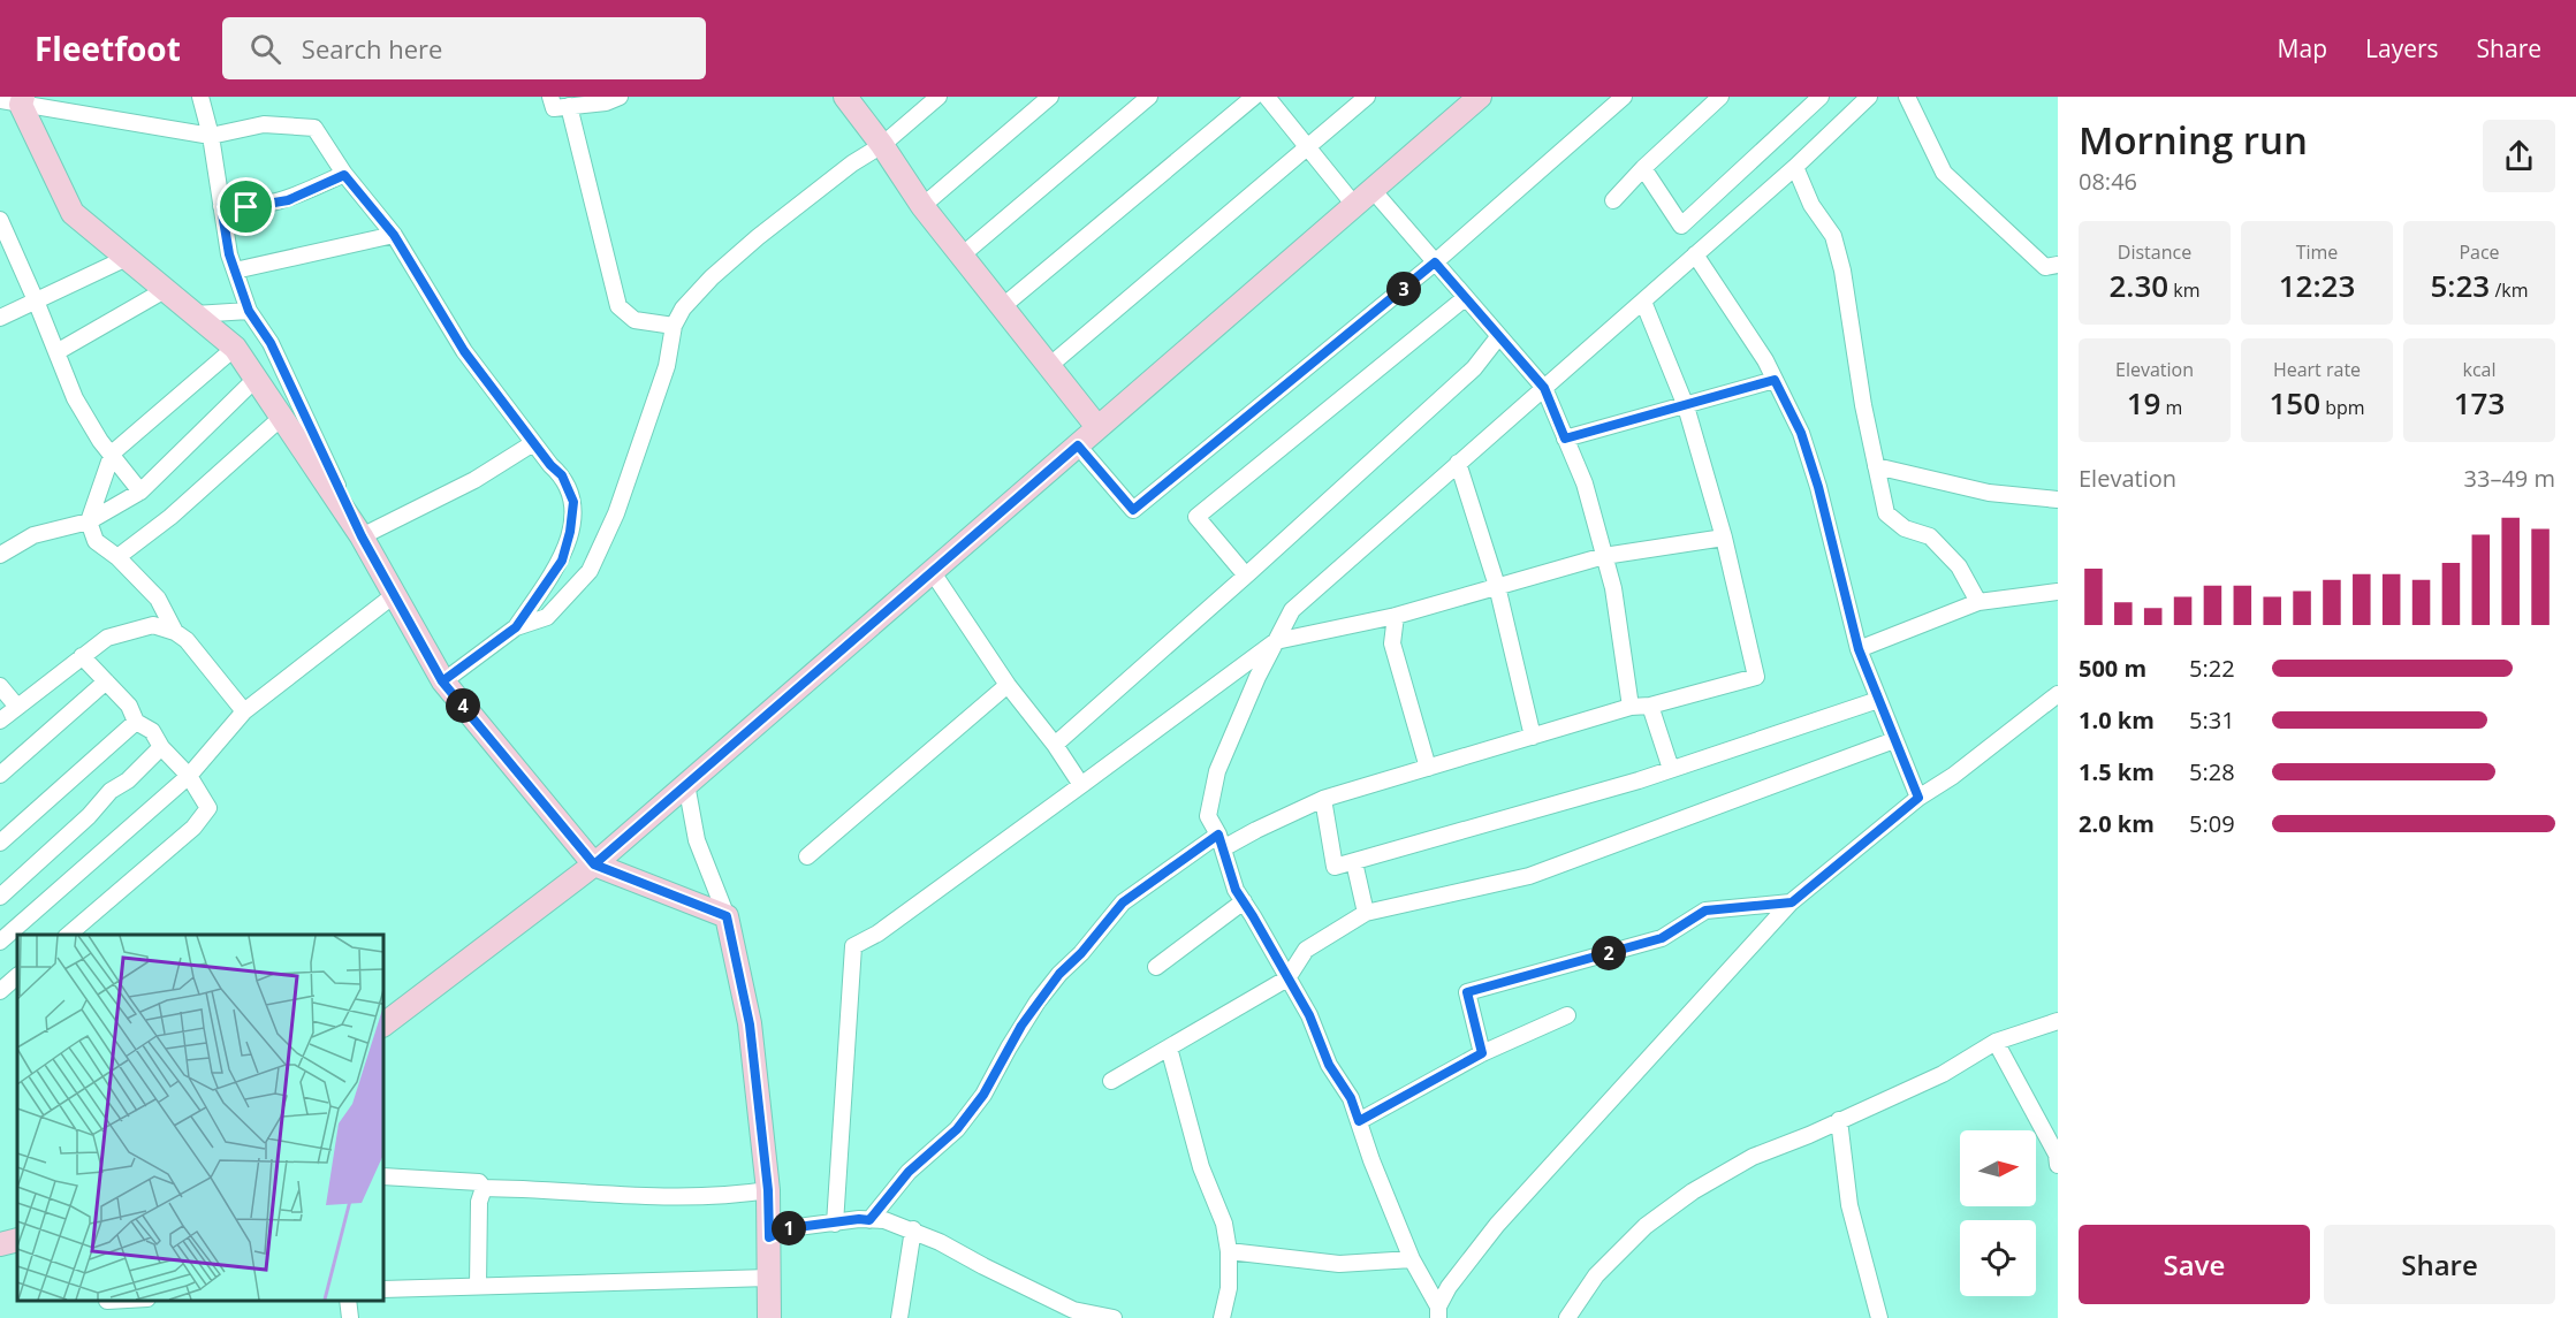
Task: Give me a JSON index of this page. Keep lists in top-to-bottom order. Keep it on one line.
{"north":"right","page":{"header":"Fleetfoot","search":"Search here","nav":["Map","Layers","Share"],"heading":["Morning run","08:46"],"stats":[["Distance","2.30 km"],["Time","12:23"],["Pace","5:23 /km"],["Elevation","19 m"],["Heart rate","150 bpm"],["kcal","173"]],"pins":["3","4","2","1"],"chart":["Elevation","33–49 m"],"list":[{"name":"500 m","note":"5:22"},{"name":"1.0 km","note":"5:31"},{"name":"1.5 km","note":"5:28"},{"name":"2.0 km","note":"5:09"}],"buttons":["Save","Share"]}}
